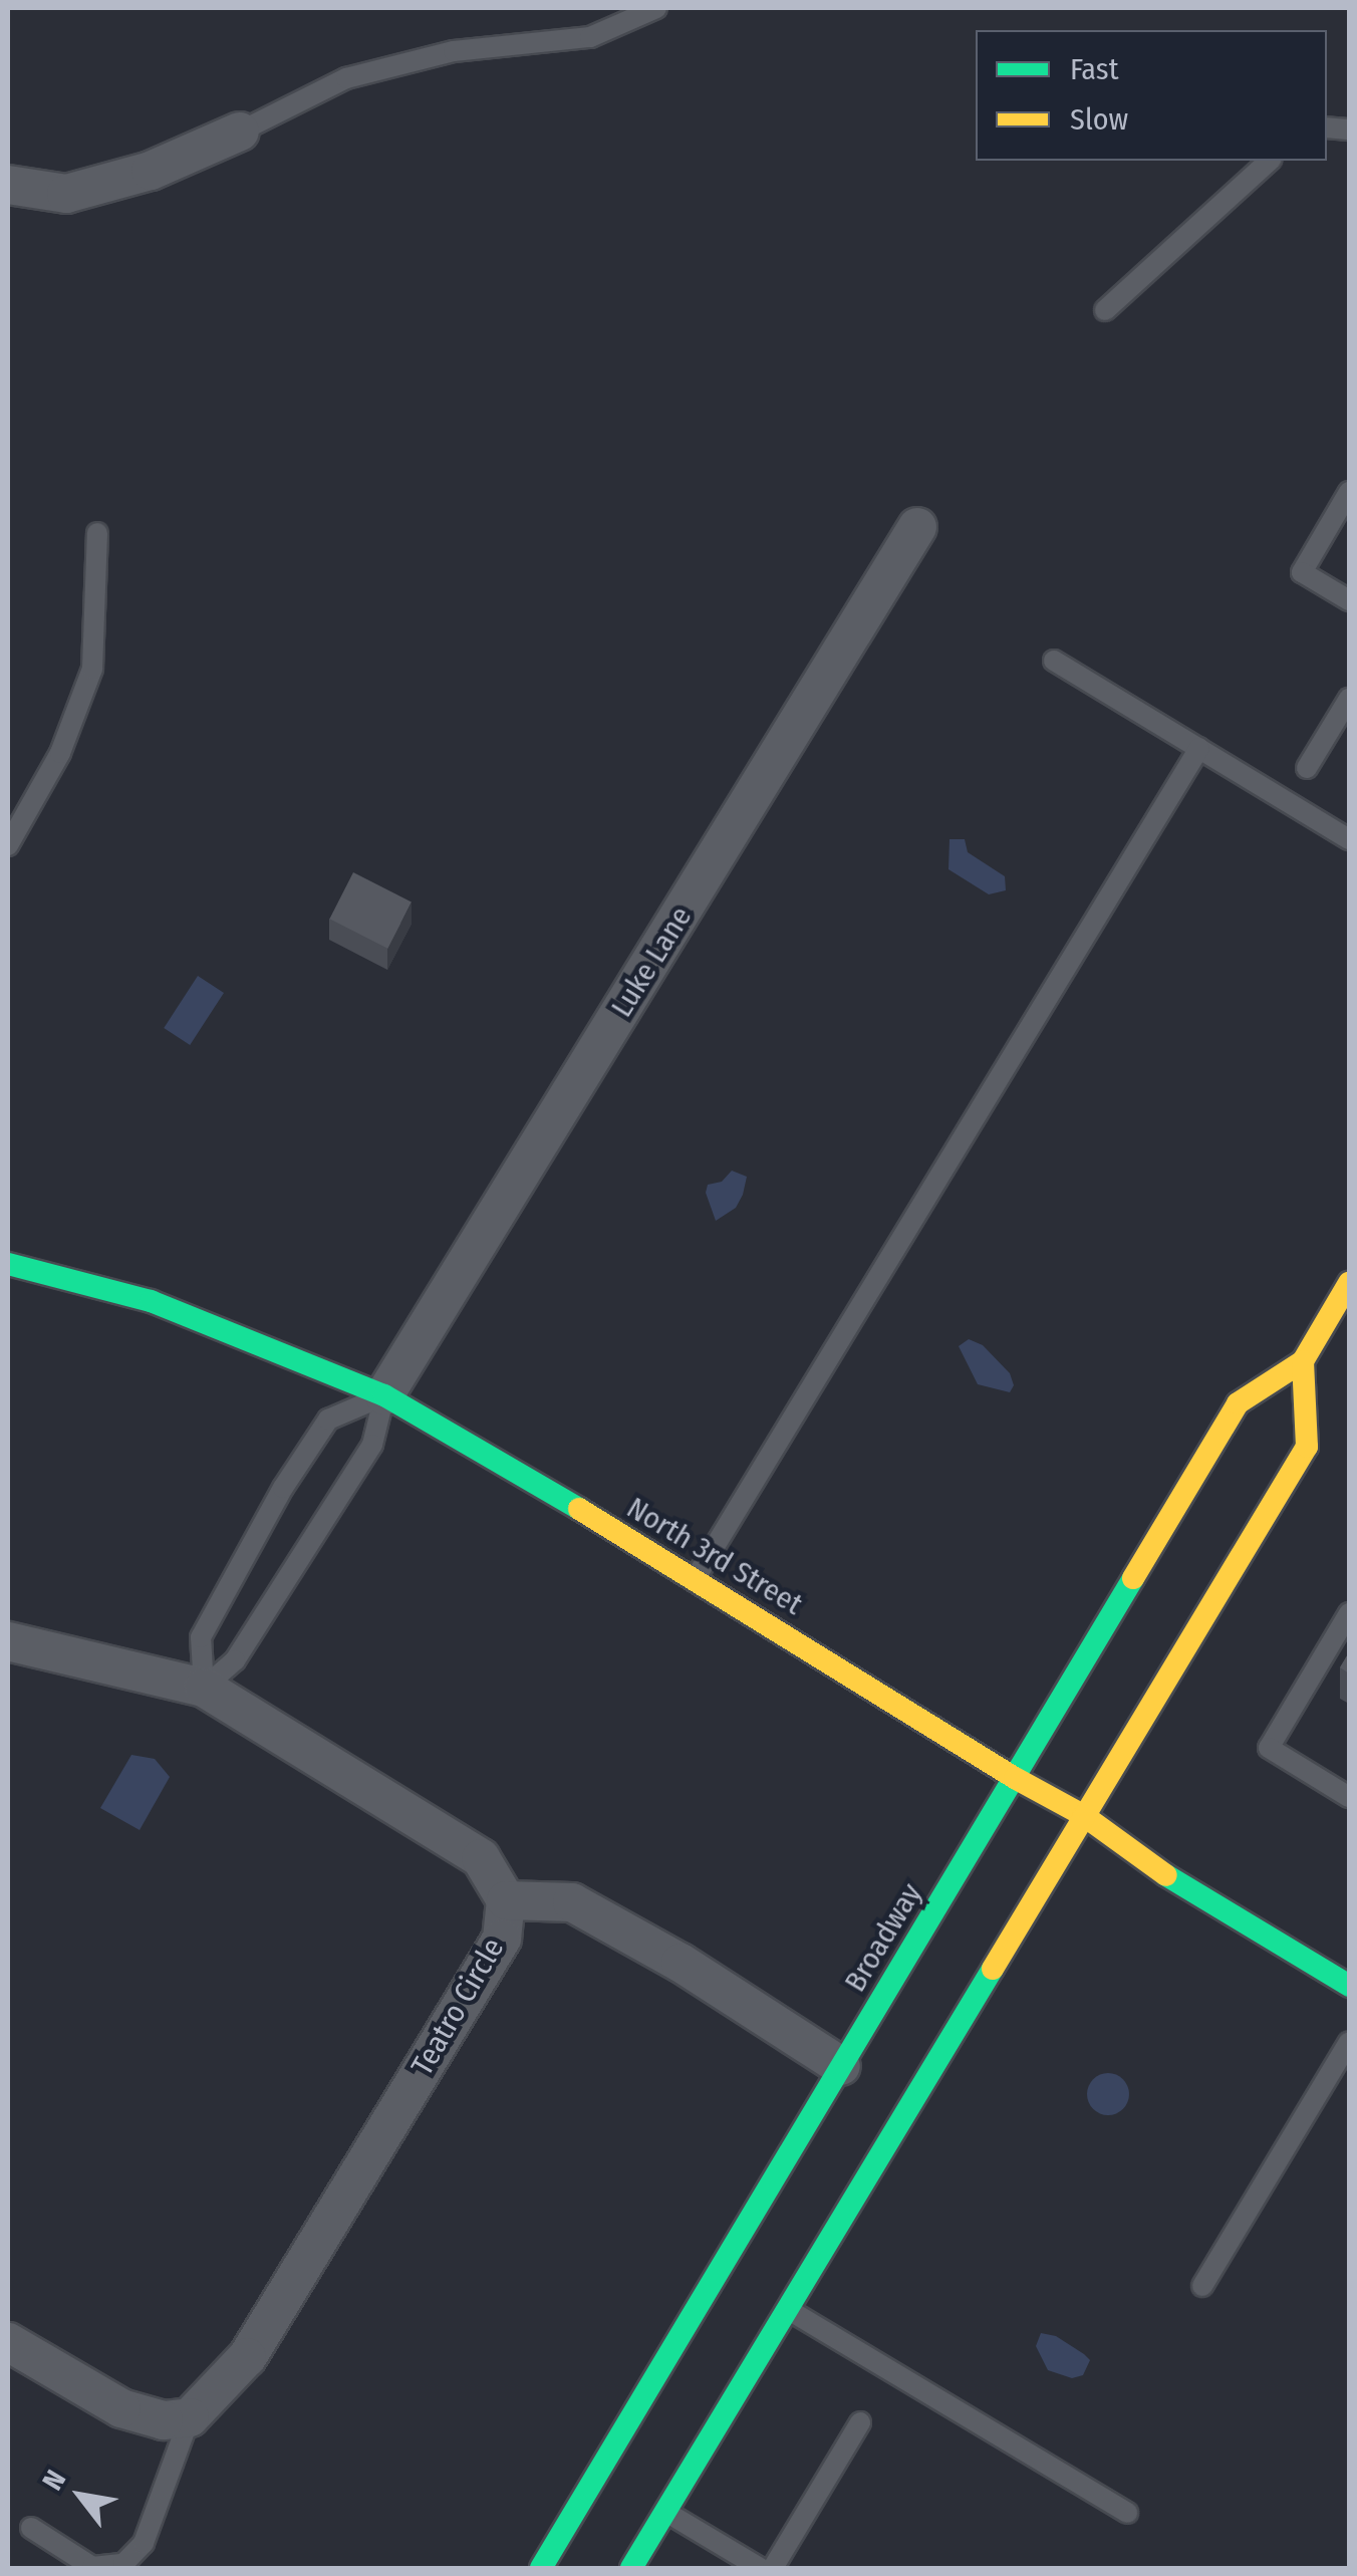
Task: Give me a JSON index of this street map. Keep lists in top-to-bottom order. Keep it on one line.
{"streets":{"main road":["North 3rd Street","Broadway"],"street":["Luke Lane","Teatro Circle"]},"crossings":[["Luke Lane","North 3rd Street"],["North 3rd Street","Broadway"]],"legend":["Fast","Slow"],"north":"top left"}
